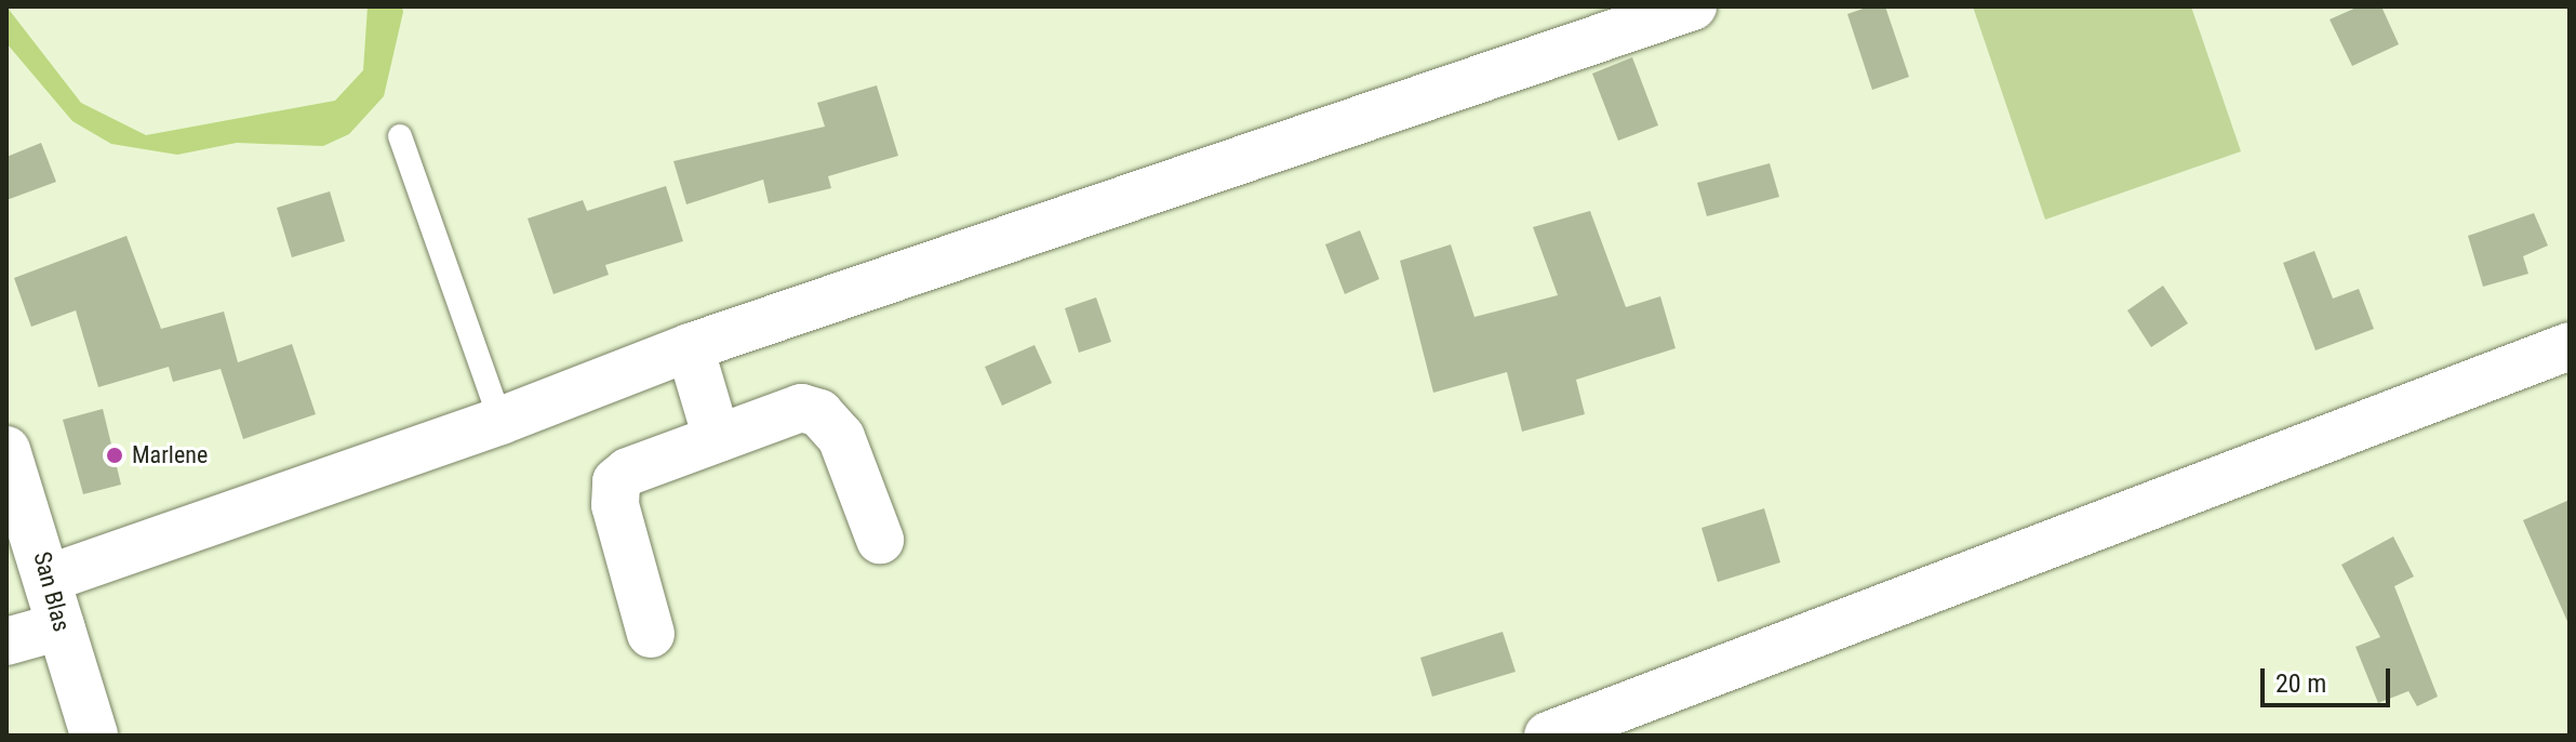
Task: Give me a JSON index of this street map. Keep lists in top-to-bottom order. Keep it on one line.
{"streets":{"street":["San Blas"]},"places":["Marlene"],"scale_bar":"20 m"}
